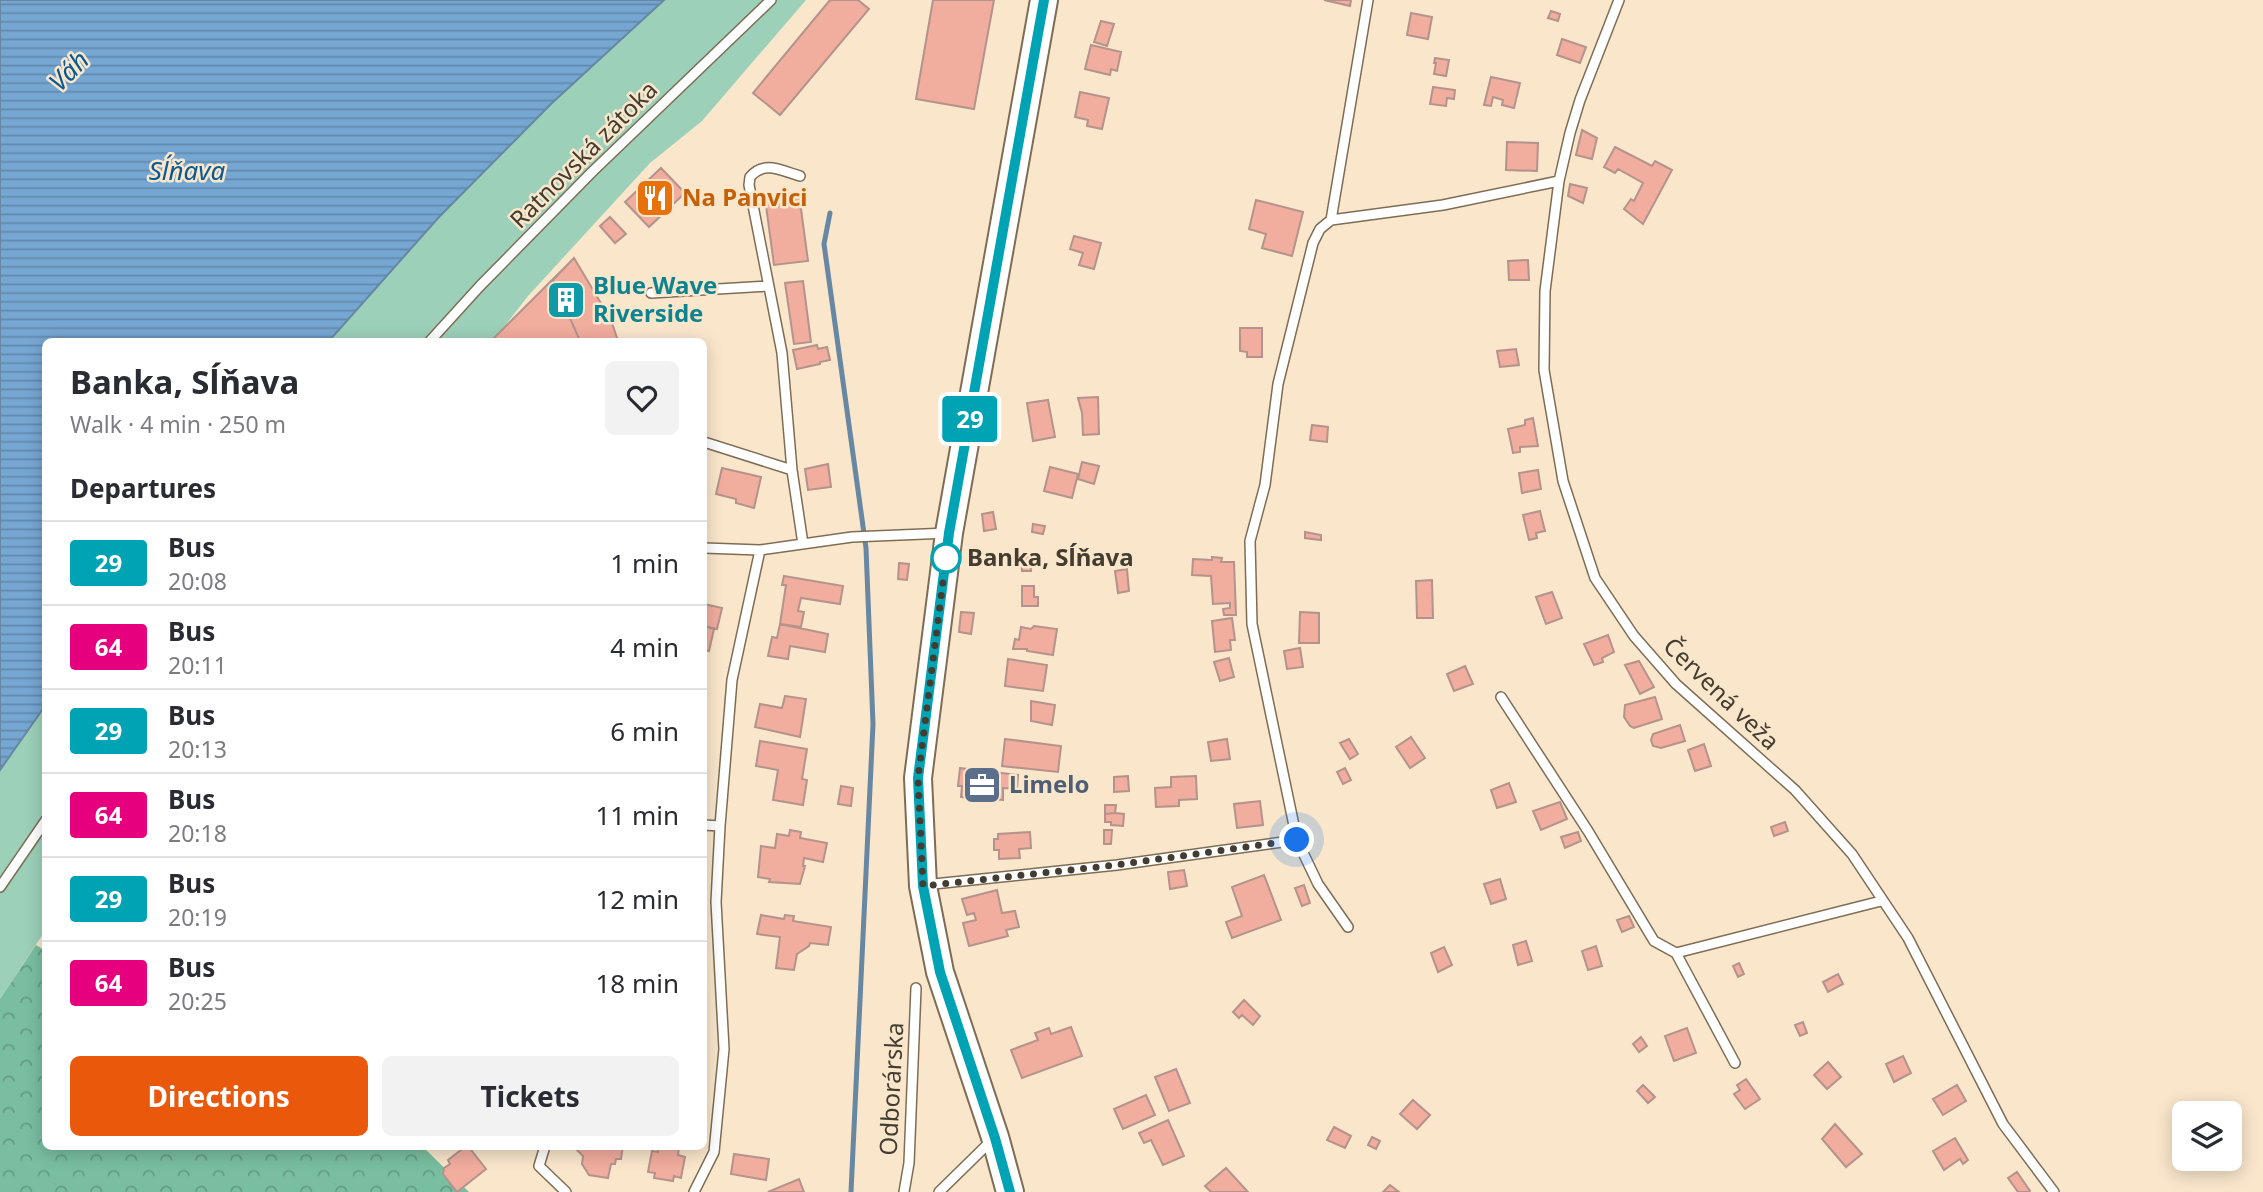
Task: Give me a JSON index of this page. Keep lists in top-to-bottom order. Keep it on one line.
{"streets":{"lane":["Ratnovská zátoka","Červená veža","Odborárska"]},"water":["Váh","Sĺňava"],"places":{"restaurant":["Na Panvici"],"building":["Blue Wave Riverside"],"other":["Banka, Sĺňava"],"office":["Limelo"]},"lines":["bus line 29"],"page":{"on_map":"29","heading":[["Banka, Sĺňava","Walk · 4 min · 250 m"],"Departures"],"list":[{"mark":"29","name":"Bus","note":"20:08","value":"1 min"},{"mark":"64","name":"Bus","note":"20:11","value":"4 min"},{"mark":"29","name":"Bus","note":"20:13","value":"6 min"},{"mark":"64","name":"Bus","note":"20:18","value":"11 min"},{"mark":"29","name":"Bus","note":"20:19","value":"12 min"},{"mark":"64","name":"Bus","note":"20:25","value":"18 min"}],"buttons":["Directions","Tickets"]}}
